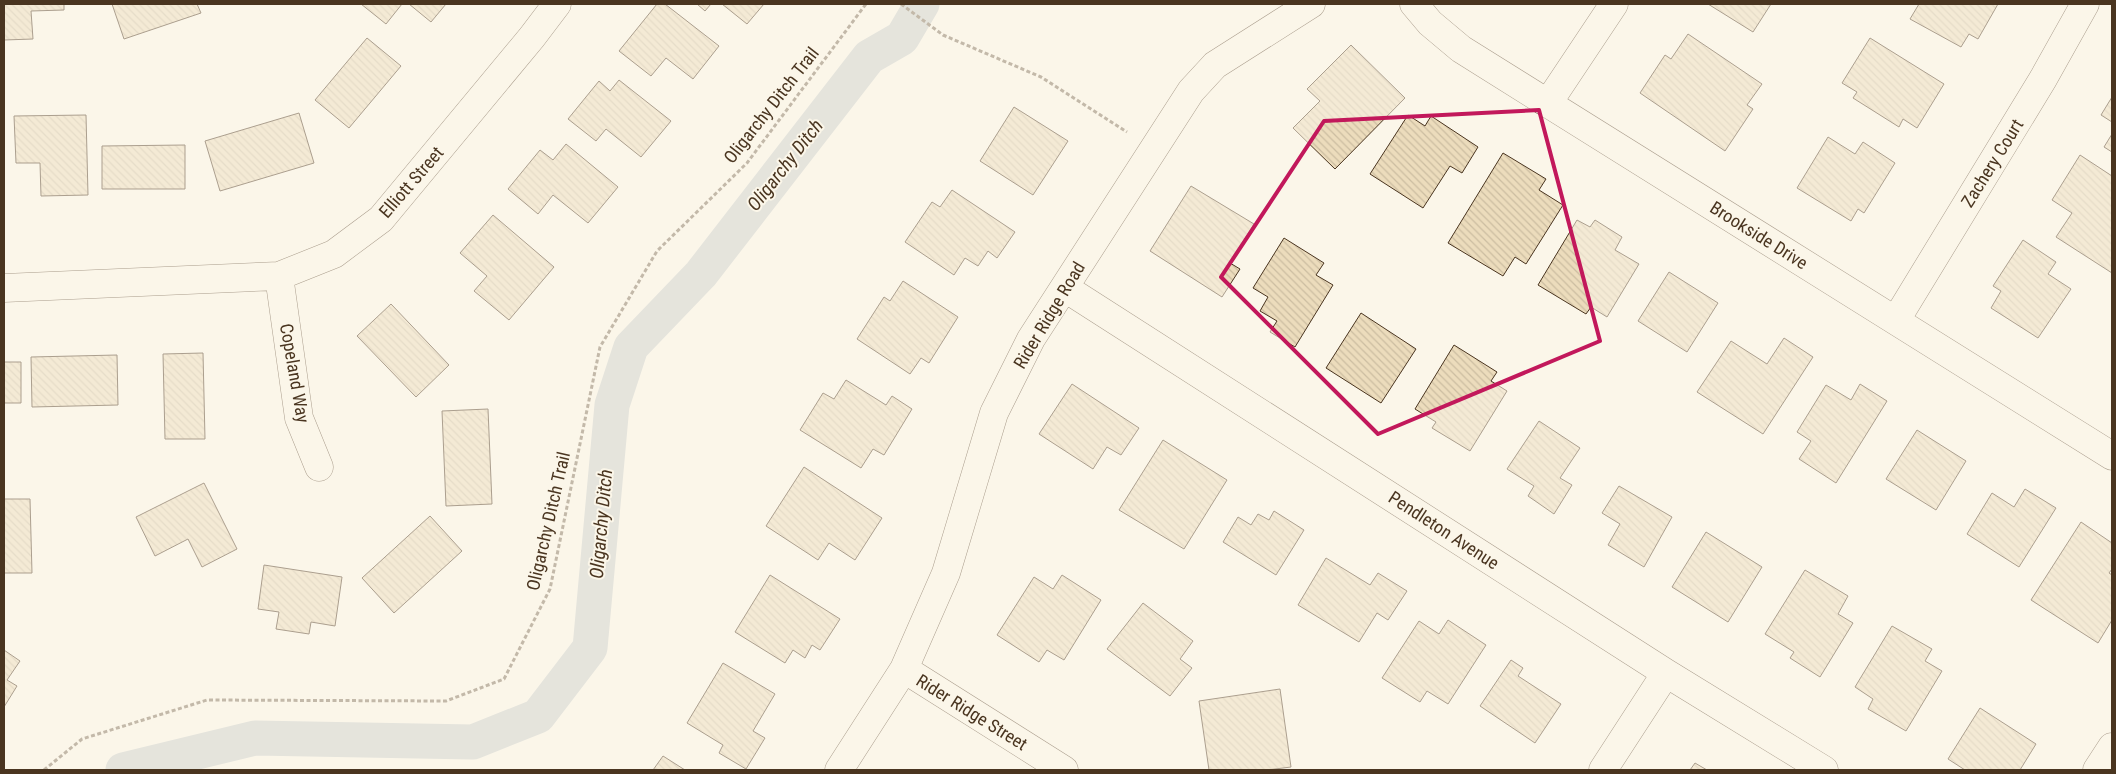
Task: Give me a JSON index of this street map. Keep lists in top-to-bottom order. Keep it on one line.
{"streets":{"street":["Zachery Court","Elliott Street","Brookside Drive","Rider Ridge Road","Copeland Way","Pendleton Avenue","Rider Ridge Street"],"path":["Oligarchy Ditch Trail"]},"crossings":[["Zachery Court","Brookside Drive"],["Elliott Street","Copeland Way"],["Rider Ridge Road","Pendleton Avenue"],["Rider Ridge Road","Rider Ridge Street"]],"water":["Oligarchy Ditch"]}
